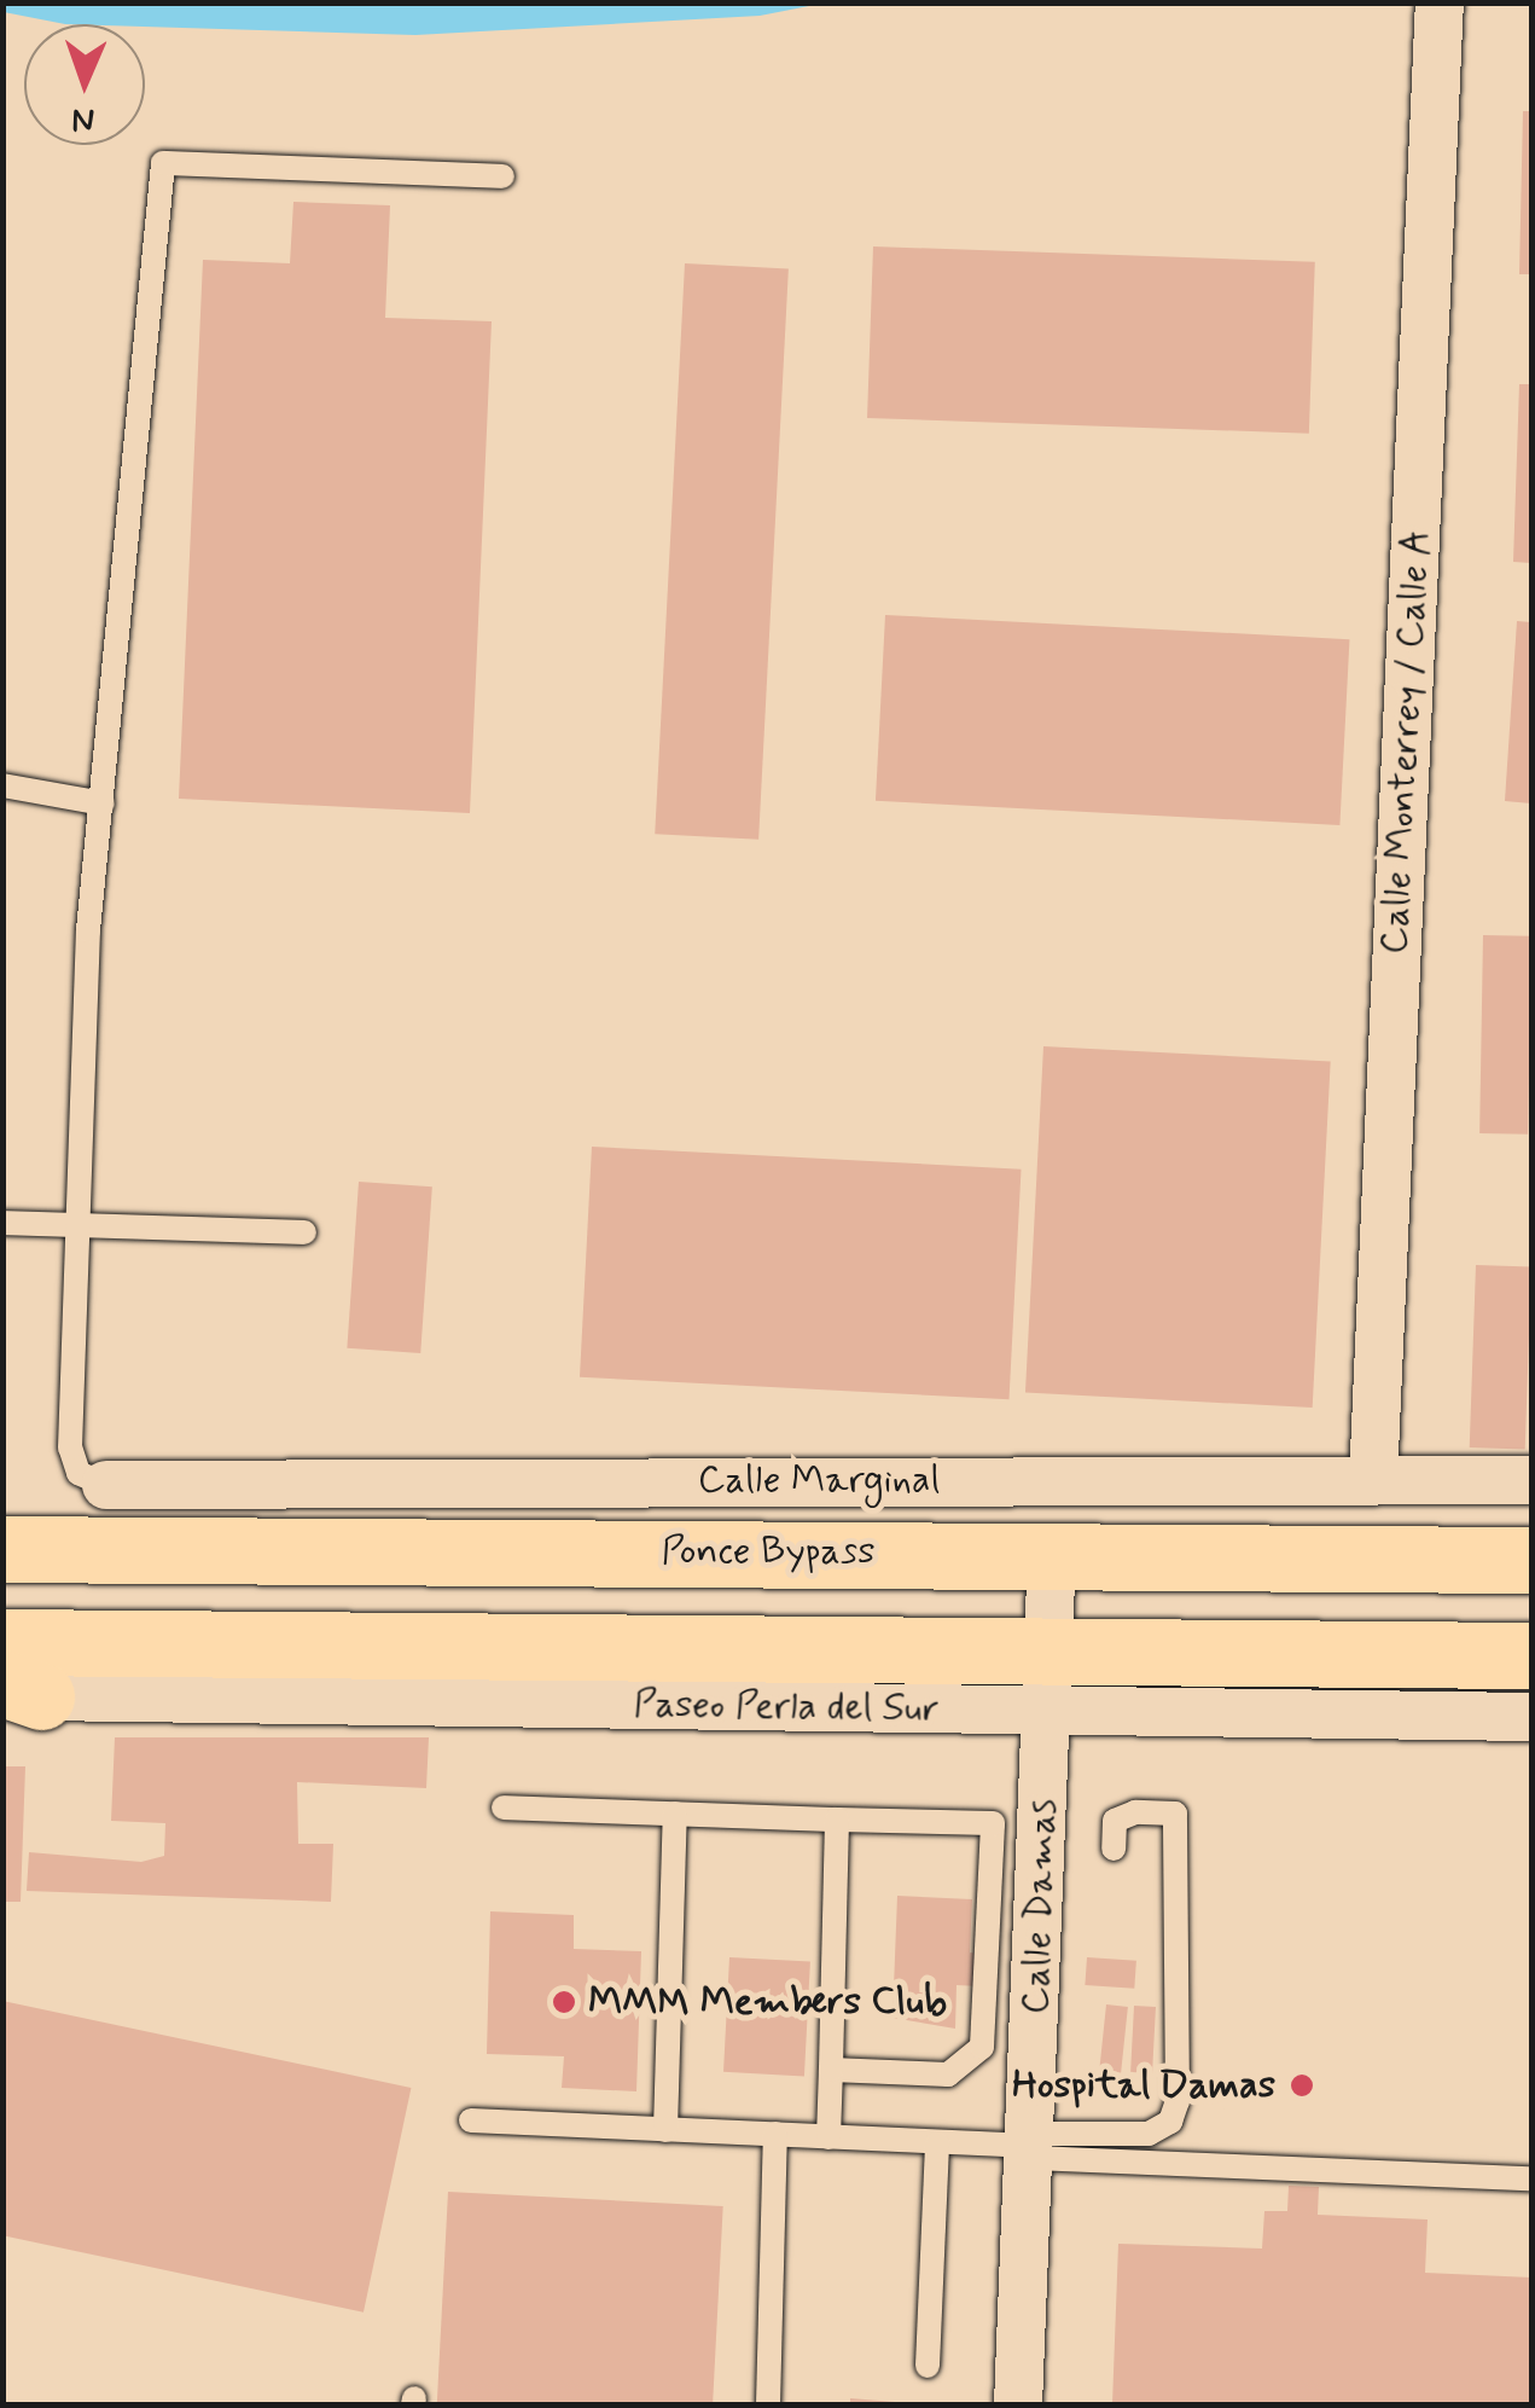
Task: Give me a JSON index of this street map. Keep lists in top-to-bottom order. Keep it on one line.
{"streets":{"highway":["Ponce Bypass"],"street":["Calle Monterrey / Calle A","Calle Marginal","Paseo Perla del Sur","Calle Damas"]},"crossings":[["Calle Monterrey / Calle A","Calle Marginal"],["Ponce Bypass","Calle Damas"],["Paseo Perla del Sur","Calle Damas"]],"places":["MMM Members Club","Hospital Damas"],"north":"bottom"}
